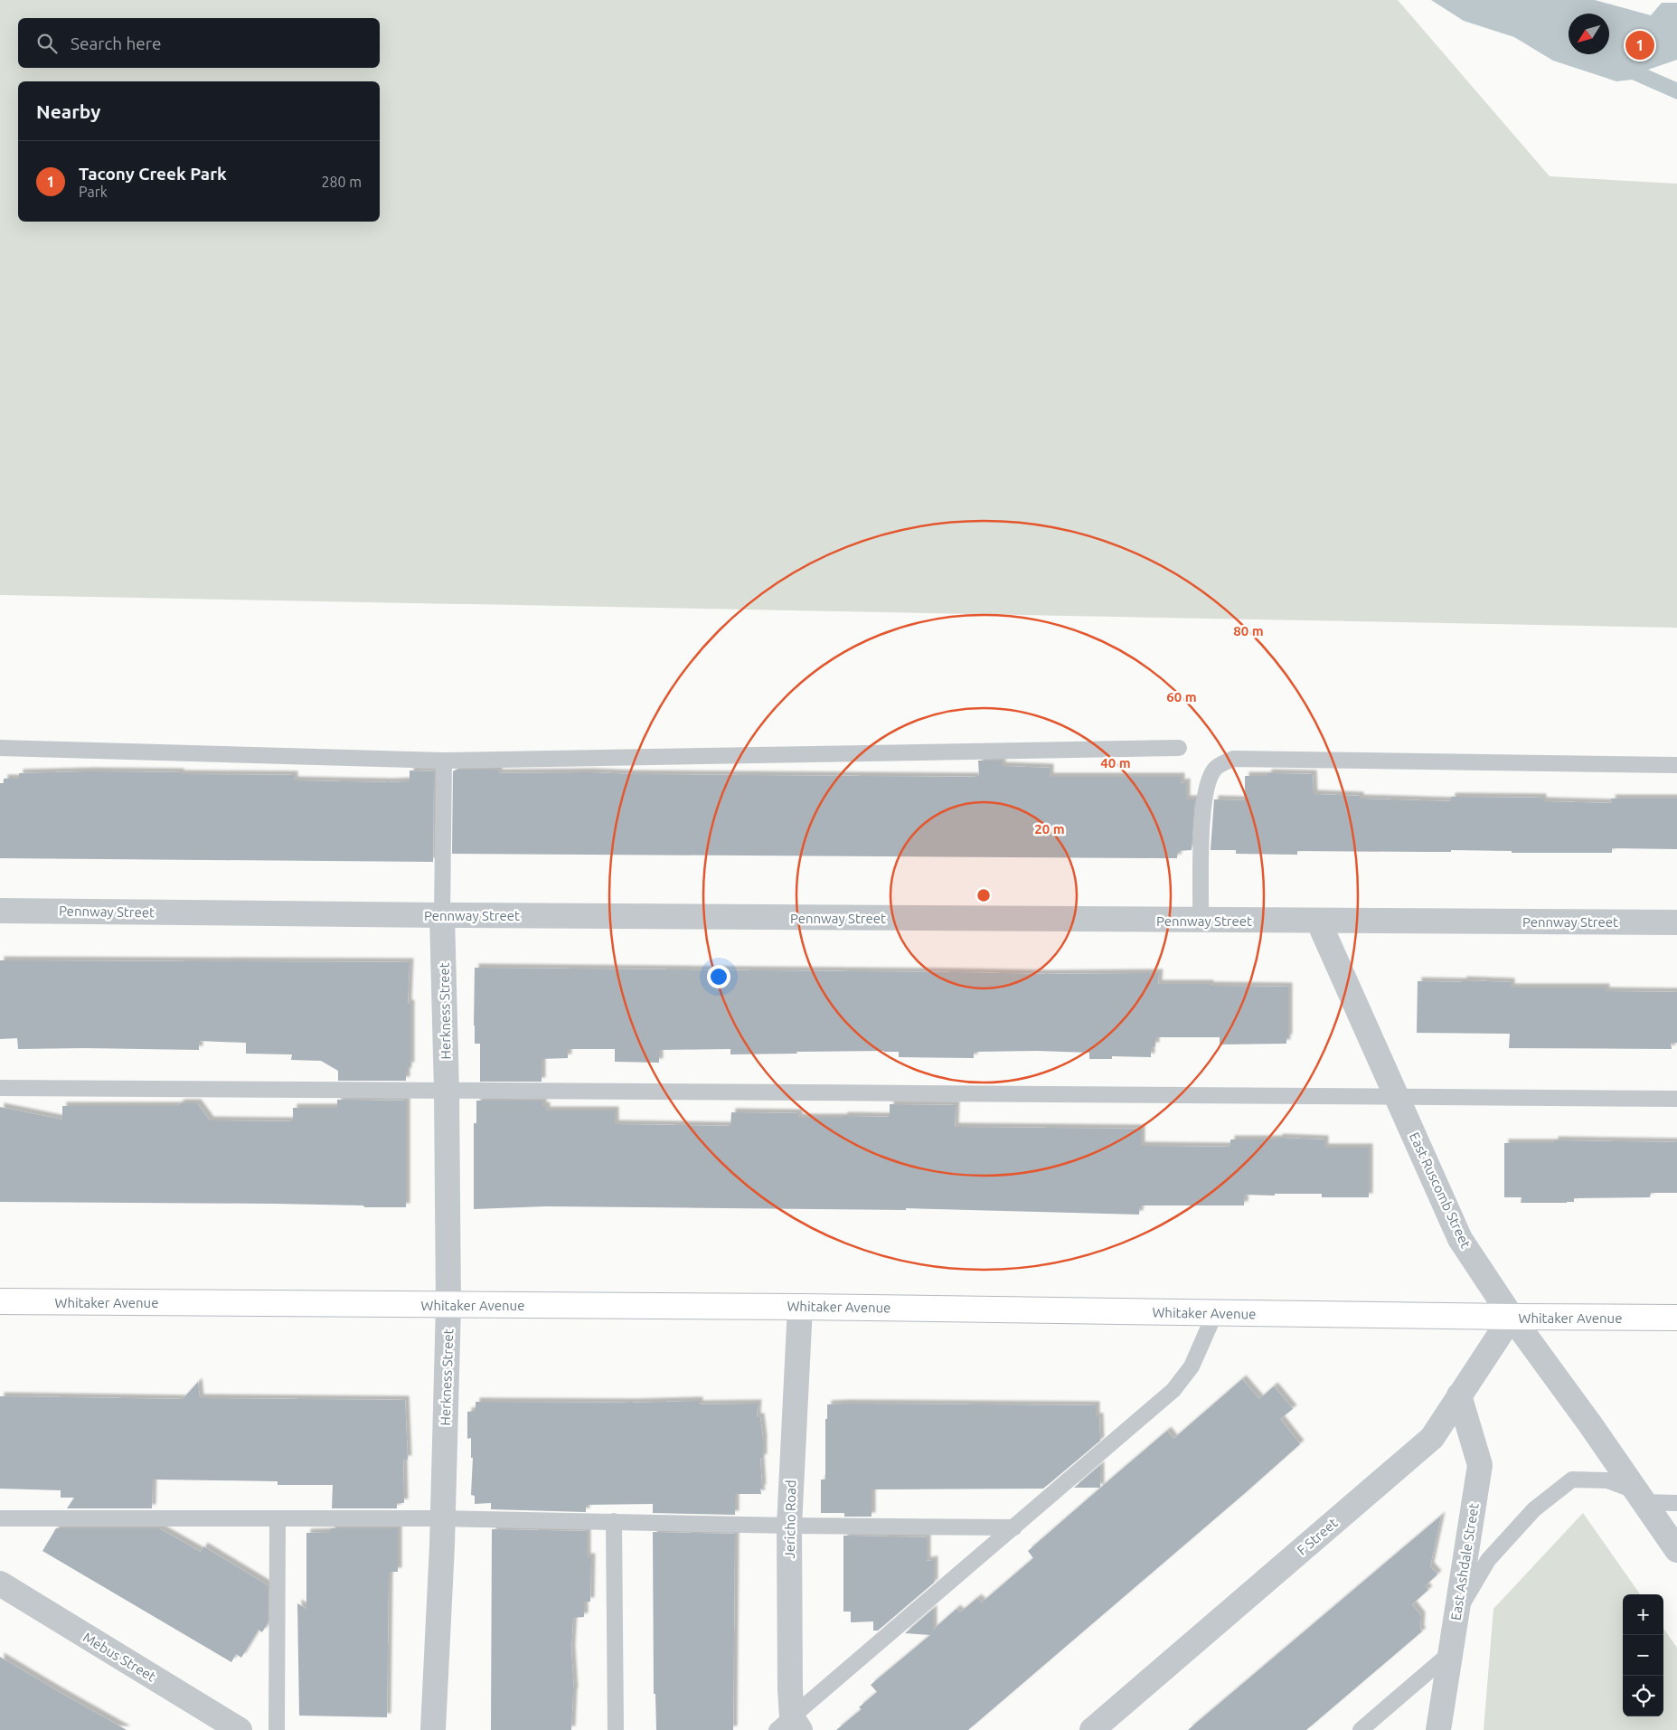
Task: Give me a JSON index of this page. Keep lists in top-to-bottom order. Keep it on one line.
{"streets":{"main road":["Whitaker Avenue"],"street":["Pennway Street","Herkness Street","East Ruscomb Street","Jericho Road","F Street","East Ashdale Street","Mebus Street"]},"crossings":[["Pennway Street","Herkness Street"],["Pennway Street","East Ruscomb Street"],["Herkness Street","Whitaker Avenue"],["East Ruscomb Street","Whitaker Avenue"],["East Ruscomb Street","F Street"],["Whitaker Avenue","Jericho Road"],["Whitaker Avenue","F Street"],["F Street","East Ashdale Street"]],"north":"bottom left","page":{"search":"Search here","pins":"1","heading":"Nearby","list":[{"mark":"1","name":"Tacony Creek Park","note":"Park","value":"280 m"}],"map_buttons":["+","−"]},"rings":["80 m","60 m","40 m","20 m"]}
